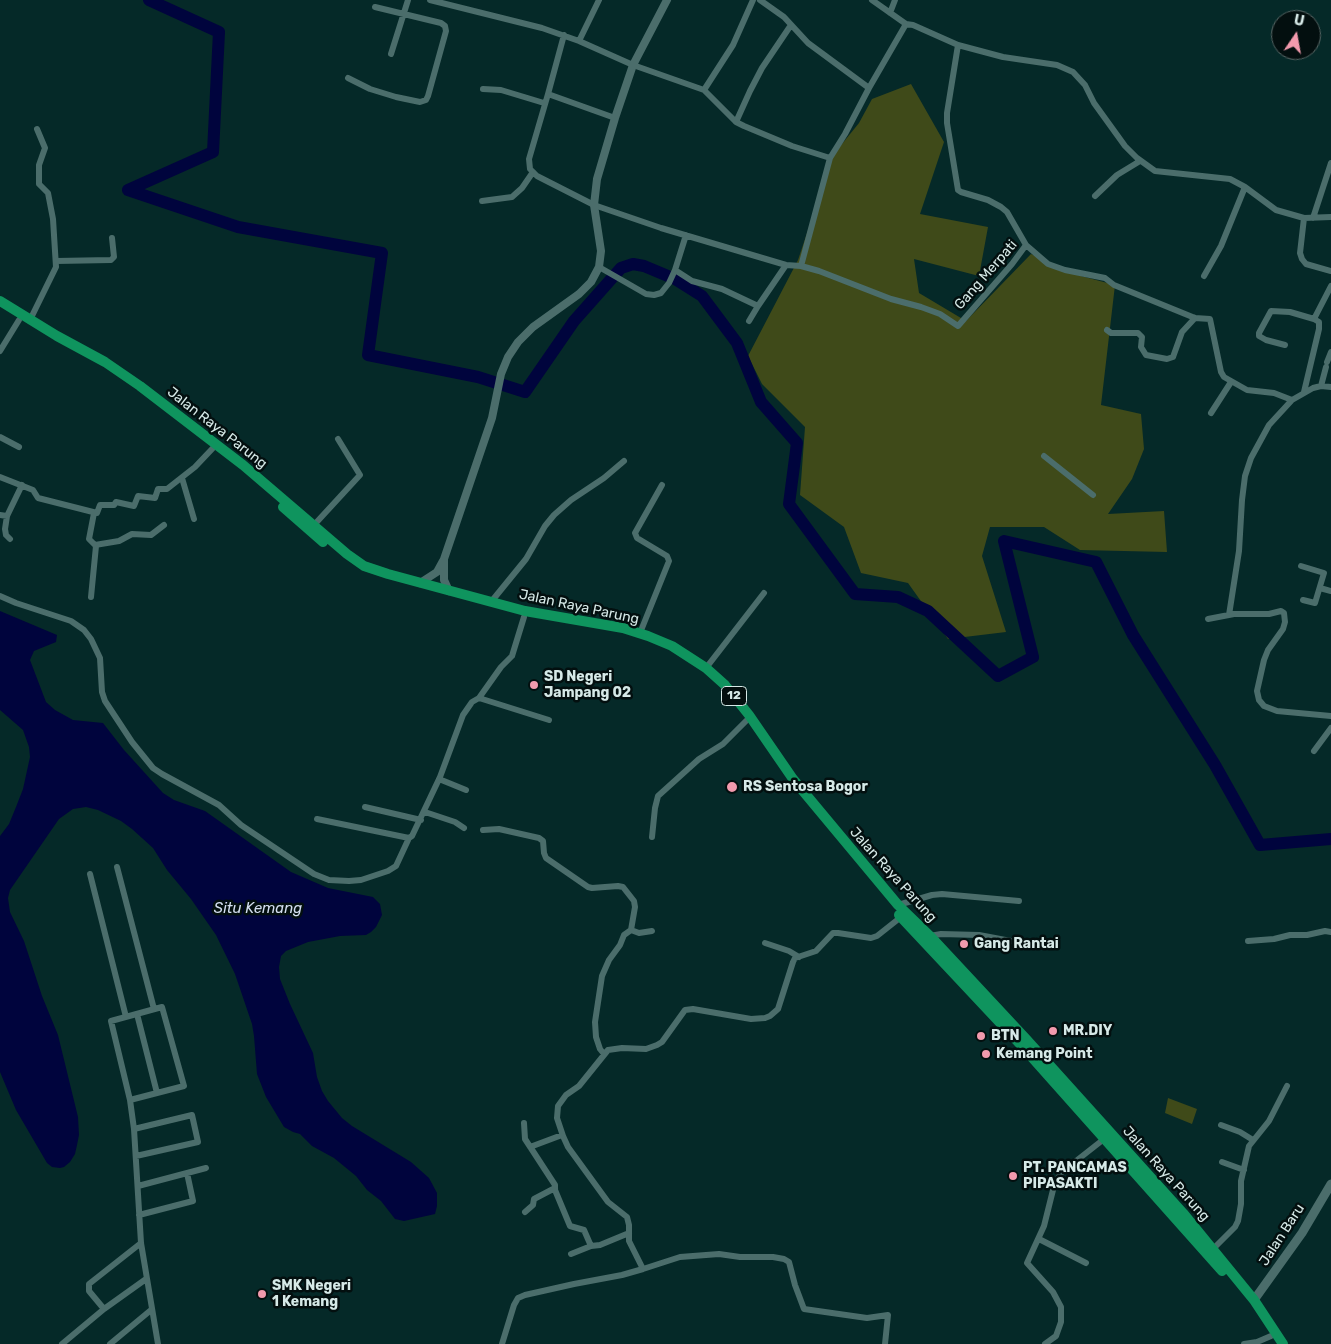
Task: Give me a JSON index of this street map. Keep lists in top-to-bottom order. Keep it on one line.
{"streets":{"highway":["Jalan Raya Parung","12"],"main road":["Jalan Baru"],"street":["Gang Merpati"]},"crossings":[["Jalan Raya Parung","Jalan Baru"]],"water":["Situ Kemang"],"places":["SD Negeri Jampang 02","RS Sentosa Bogor","Gang Rantai","MR.DIY","BTN","Kemang Point","PT. PANCAMAS PIPASAKTI","SMK Negeri 1 Kemang"],"north":"top"}
